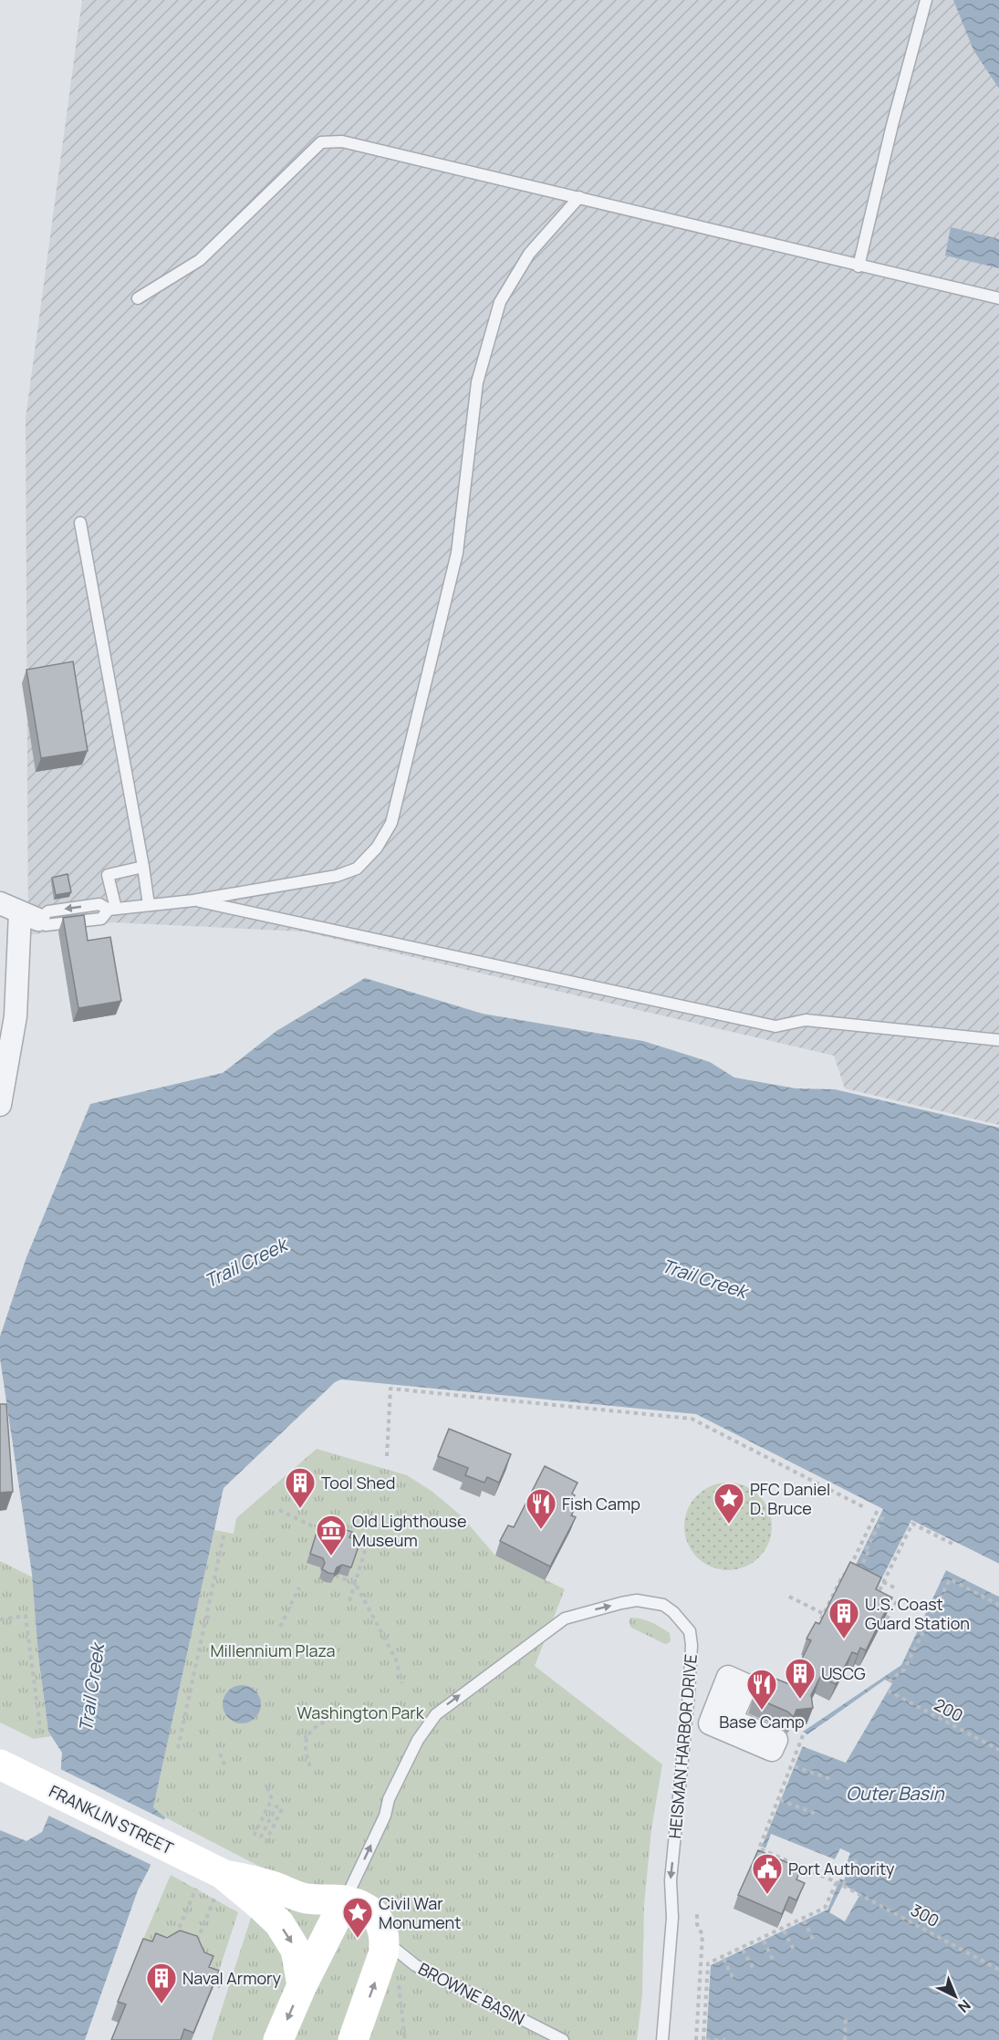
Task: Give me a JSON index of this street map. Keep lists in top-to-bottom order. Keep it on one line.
{"streets":{"street":["FRANKLIN STREET"],"lane":["HEISMAN HARBOR DRIVE","BROWNE BASIN"],"path":["200","300"]},"crossings":[["HEISMAN HARBOR DRIVE","FRANKLIN STREET"]],"water":["Trail Creek","Outer Basin"],"parks":["Millennium Plaza","Washington Park"],"places":{"building":["Tool Shed","U.S. Coast Guard Station","USCG","Naval Armory"],"place":["PFC Daniel D. Bruce","Civil War Monument"],"restaurant":["Fish Camp","Base Camp"],"museum":["Old Lighthouse Museum"],"public building":["Port Authority"]},"north":"bottom right"}
